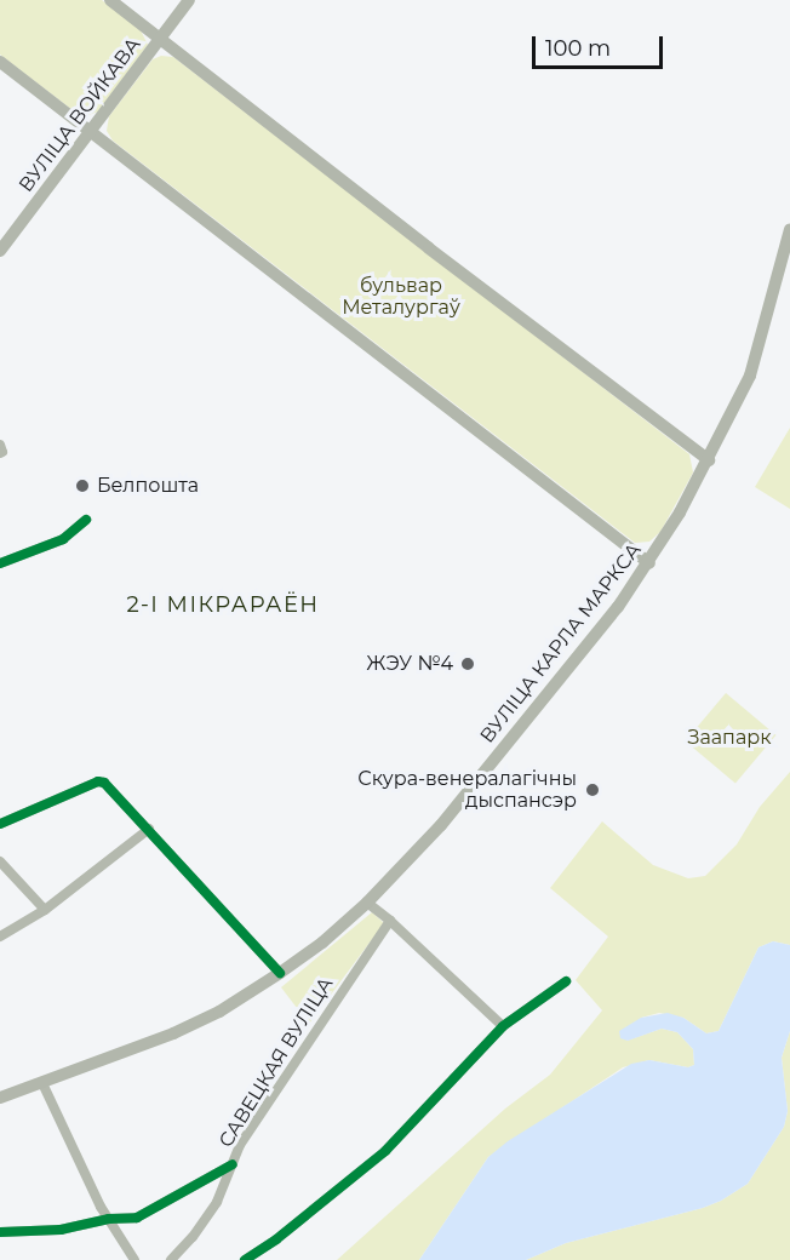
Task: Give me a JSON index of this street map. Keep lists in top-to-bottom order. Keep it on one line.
{"streets":{"main road":["ВУЛІЦА ВОЙКАВА","ВУЛІЦА КАРЛА МАРКСА"],"street":["САВЕЦКАЯ ВУЛІЦА"]},"districts":["2-І МІКРАРАЁН"],"parks":["бульвар Металургаў","Заапарк"],"places":["Белпошта","ЖЭУ №4","Скура-венералагічны дыспансэр"],"scale_bar":"100 m"}
